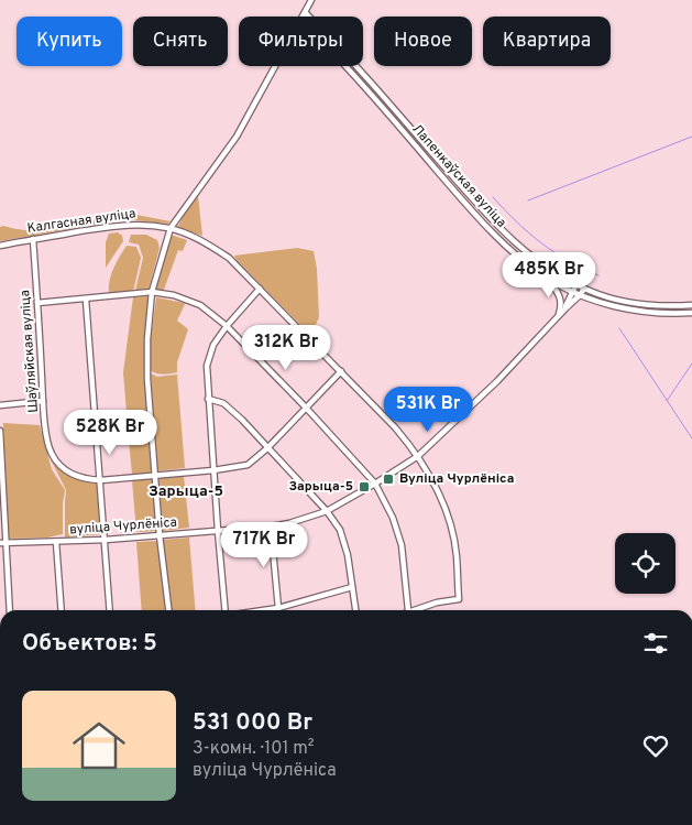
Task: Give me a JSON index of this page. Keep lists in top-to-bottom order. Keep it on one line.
{"streets":{"street":["Лапенкаўская вуліца","Калгасная вуліца","Шаўляйская вуліца","вуліца Чурлёніса"]},"crossings":[["Лапенкаўская вуліца","вуліца Чурлёніса"],["Калгасная вуліца","Шаўляйская вуліца"],["Калгасная вуліца","вуліца Чурлёніса"]],"districts":["Зарыца-5"],"places":{"transit":["Вуліца Чурлёніса","Зарыца-5"]},"page":{"chip":["Купить","Снять","Фильтры","Новое","Квартира"],"price":["485K Br","312K Br","531K Br","528K Br","717K Br"],"heading":"Объектов: 5","list":[{"name":"531 000 Br","note":"3-комн. · 101 m² · вуліца Чурлёніса"}]}}
